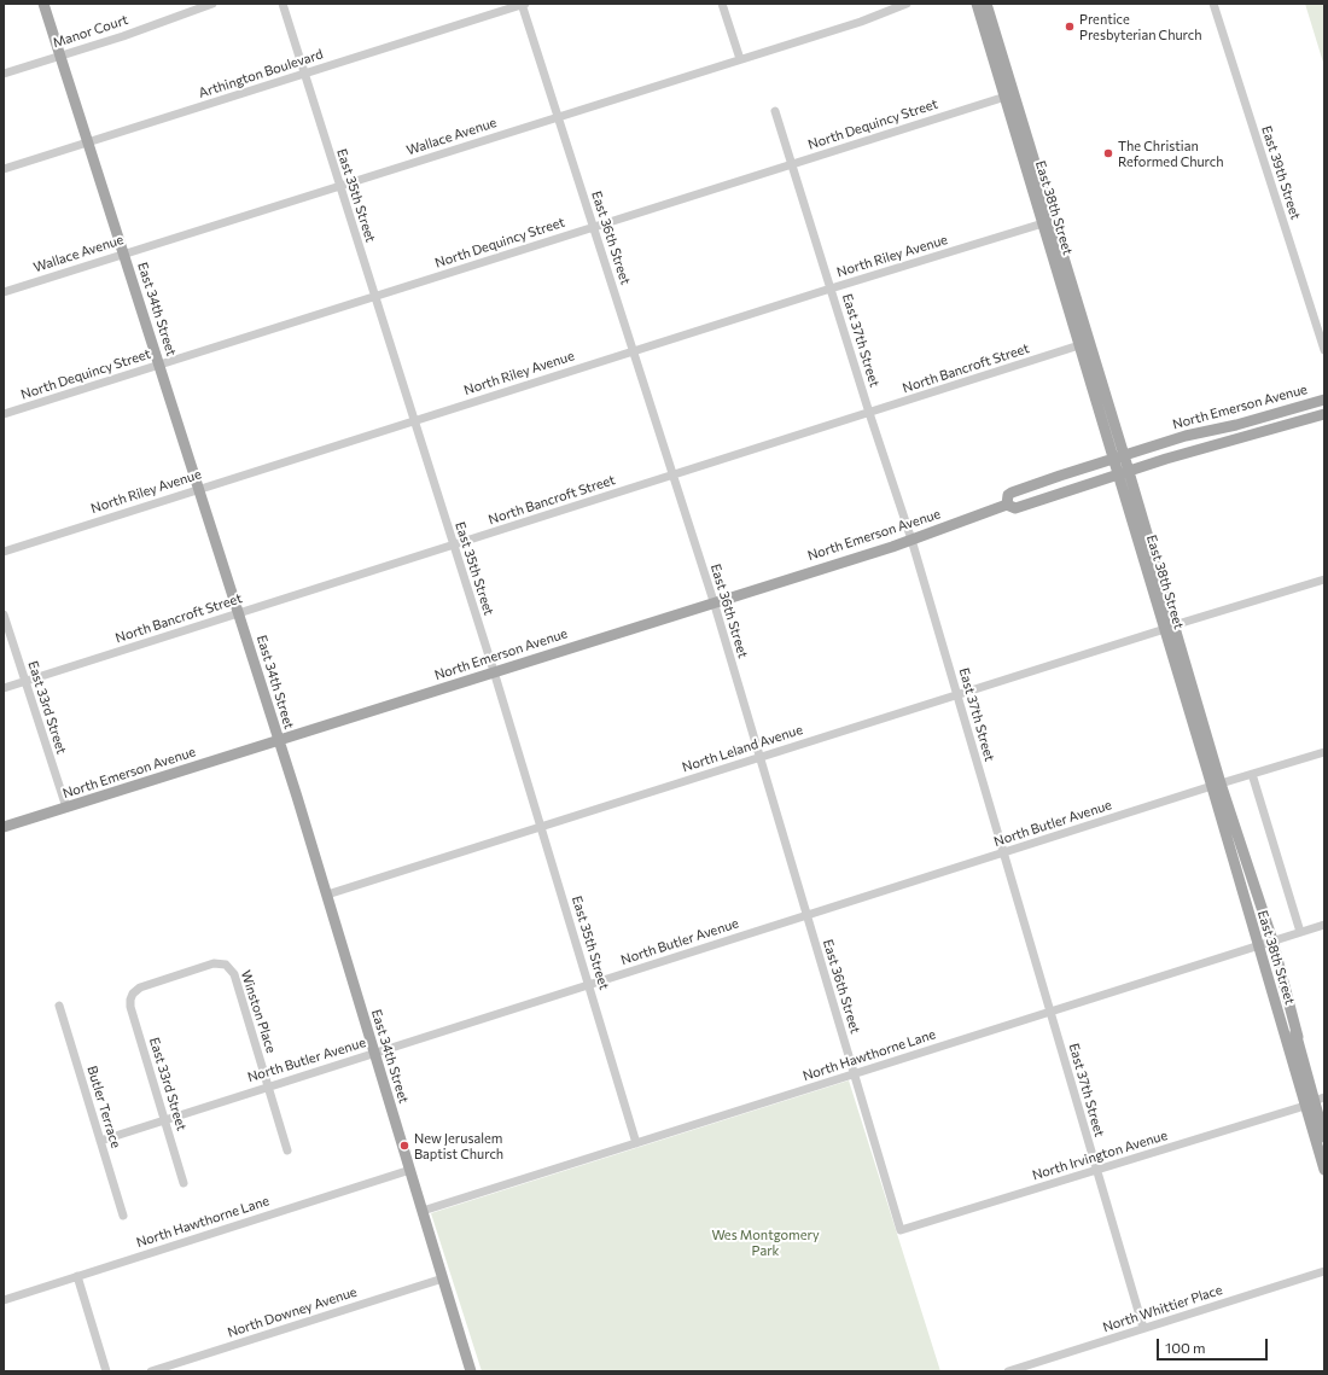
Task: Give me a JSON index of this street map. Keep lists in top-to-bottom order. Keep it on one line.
{"streets":{"main road":["East 38th Street","East 34th Street","North Emerson Avenue"],"street":["Manor Court","Arthington Boulevard","North Dequincy Street","Wallace Avenue","East 39th Street","East 35th Street","East 36th Street","North Riley Avenue","East 37th Street","North Bancroft Street","East 33rd Street","North Leland Avenue","North Butler Avenue","Winston Place","North Hawthorne Lane","Butler Terrace","North Irvington Avenue","North Whittier Place","North Downey Avenue"]},"crossings":[["Manor Court","East 34th Street"],["Arthington Boulevard","East 35th Street"],["Arthington Boulevard","East 36th Street"],["Arthington Boulevard","East 34th Street"],["North Dequincy Street","East 35th Street"],["North Dequincy Street","East 38th Street"],["North Dequincy Street","East 36th Street"],["North Dequincy Street","East 34th Street"],["North Dequincy Street","East 37th Street"],["Wallace Avenue","East 35th Street"],["Wallace Avenue","East 36th Street"],["Wallace Avenue","East 34th Street"],["East 35th Street","North Riley Avenue"],["East 35th Street","North Bancroft Street"],["East 35th Street","North Emerson Avenue"],["East 35th Street","North Leland Avenue"],["East 35th Street","North Butler Avenue"],["East 35th Street","North Hawthorne Lane"],["East 38th Street","North Riley Avenue"],["East 38th Street","North Bancroft Street"],["East 38th Street","North Emerson Avenue"],["East 38th Street","North Leland Avenue"],["East 38th Street","North Butler Avenue"],["East 38th Street","North Hawthorne Lane"],["East 38th Street","North Irvington Avenue"],["East 36th Street","North Riley Avenue"],["East 36th Street","North Bancroft Street"],["East 36th Street","North Emerson Avenue"],["East 36th Street","North Leland Avenue"],["East 36th Street","North Butler Avenue"],["East 36th Street","North Hawthorne Lane"],["East 36th Street","North Irvington Avenue"],["North Riley Avenue","East 34th Street"],["North Riley Avenue","East 37th Street"],["East 34th Street","North Bancroft Street"],["East 34th Street","North Emerson Avenue"],["East 34th Street","North Leland Avenue"],["East 34th Street","North Butler Avenue"],["East 34th Street","North Hawthorne Lane"],["East 34th Street","North Downey Avenue"],["East 37th Street","North Bancroft Street"],["East 37th Street","North Emerson Avenue"],["East 37th Street","North Leland Avenue"],["East 37th Street","North Butler Avenue"],["East 37th Street","North Hawthorne Lane"],["East 37th Street","North Irvington Avenue"],["East 37th Street","North Whittier Place"],["North Bancroft Street","East 33rd Street"],["North Emerson Avenue","East 33rd Street"],["East 33rd Street","North Butler Avenue"],["East 33rd Street","Winston Place"],["North Butler Avenue","Winston Place"],["North Butler Avenue","Butler Terrace"]],"parks":["Wes Montgomery Park"],"places":["Prentice Presbyterian Church","The Christian Reformed Church","New Jerusalem Baptist Church"],"scale_bar":"100 m"}
